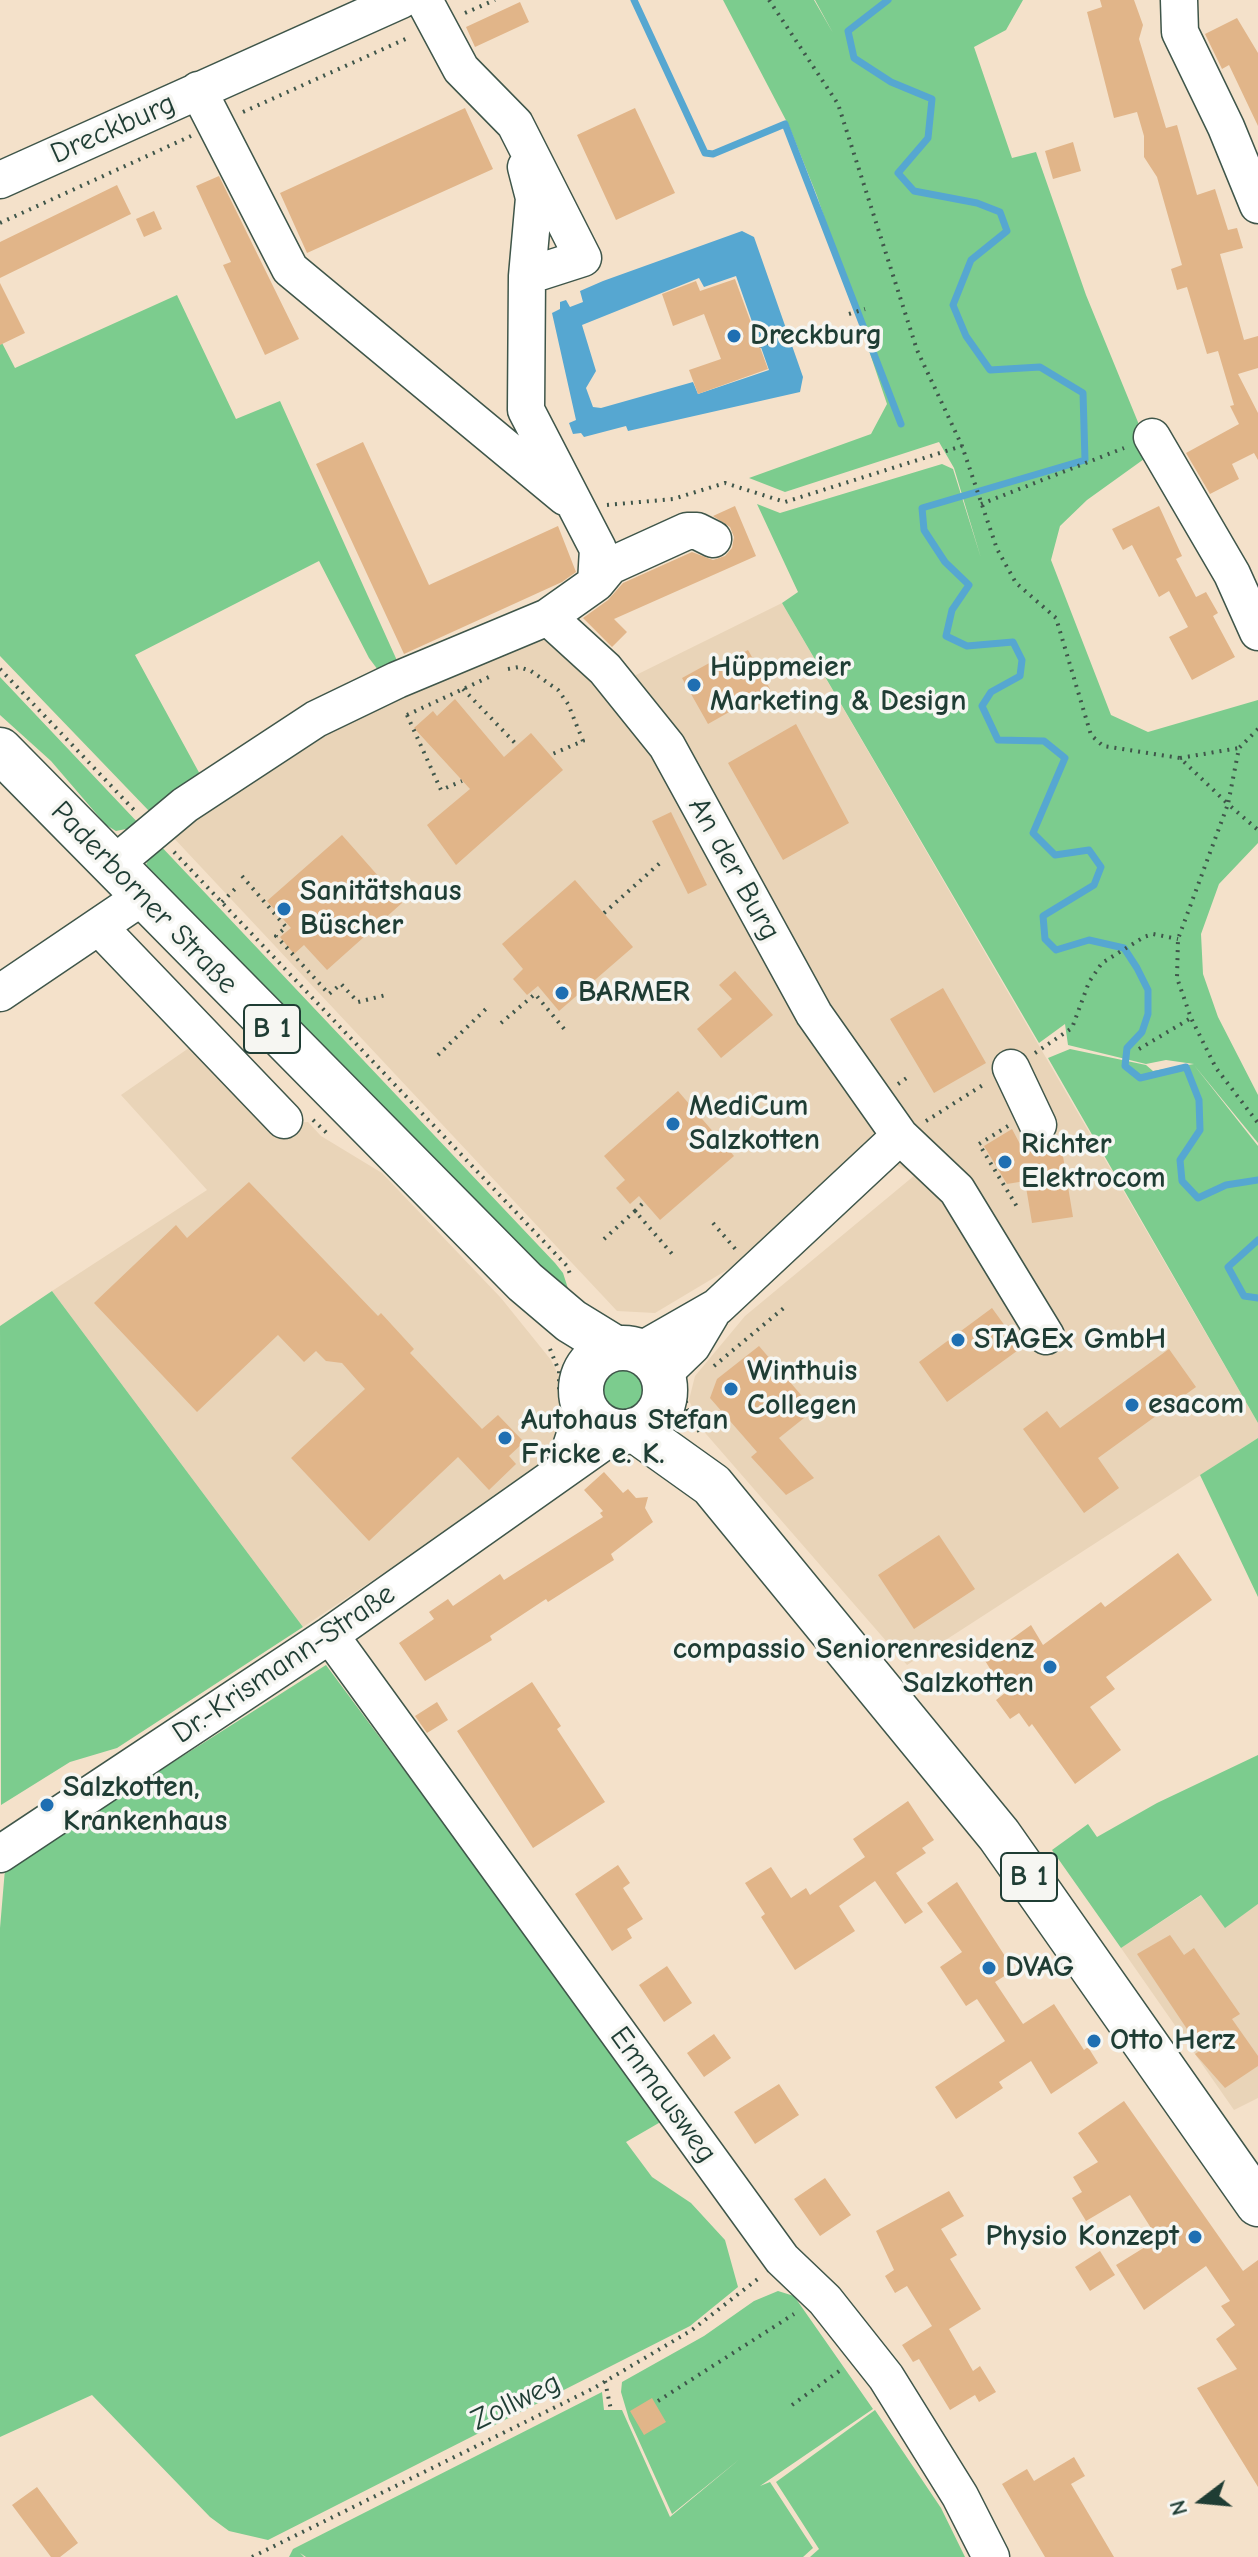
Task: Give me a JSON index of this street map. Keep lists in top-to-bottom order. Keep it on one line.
{"streets":{"main road":["Paderborner Straße","B 1"],"street":["Dreckburg","An der Burg","Dr.-Krismann-Straße","Emmausweg"],"path":["Zollweg"]},"crossings":[["Paderborner Straße","Dr.-Krismann-Straße"],["Dr.-Krismann-Straße","Emmausweg"],["Emmausweg","Zollweg"]],"places":["Dreckburg","Hüppmeier Marketing & Design","Sanitätshaus Büscher","BARMER","MediCum Salzkotten","Richter Elektrocom","STAGEx GmbH","Winthuis Collegen","esacom","Autohaus Stefan Fricke e. K.","compassio Seniorenresidenz Salzkotten","Salzkotten, Krankenhaus","DVAG","Otto Herz","Physio Konzept"],"north":"left"}
